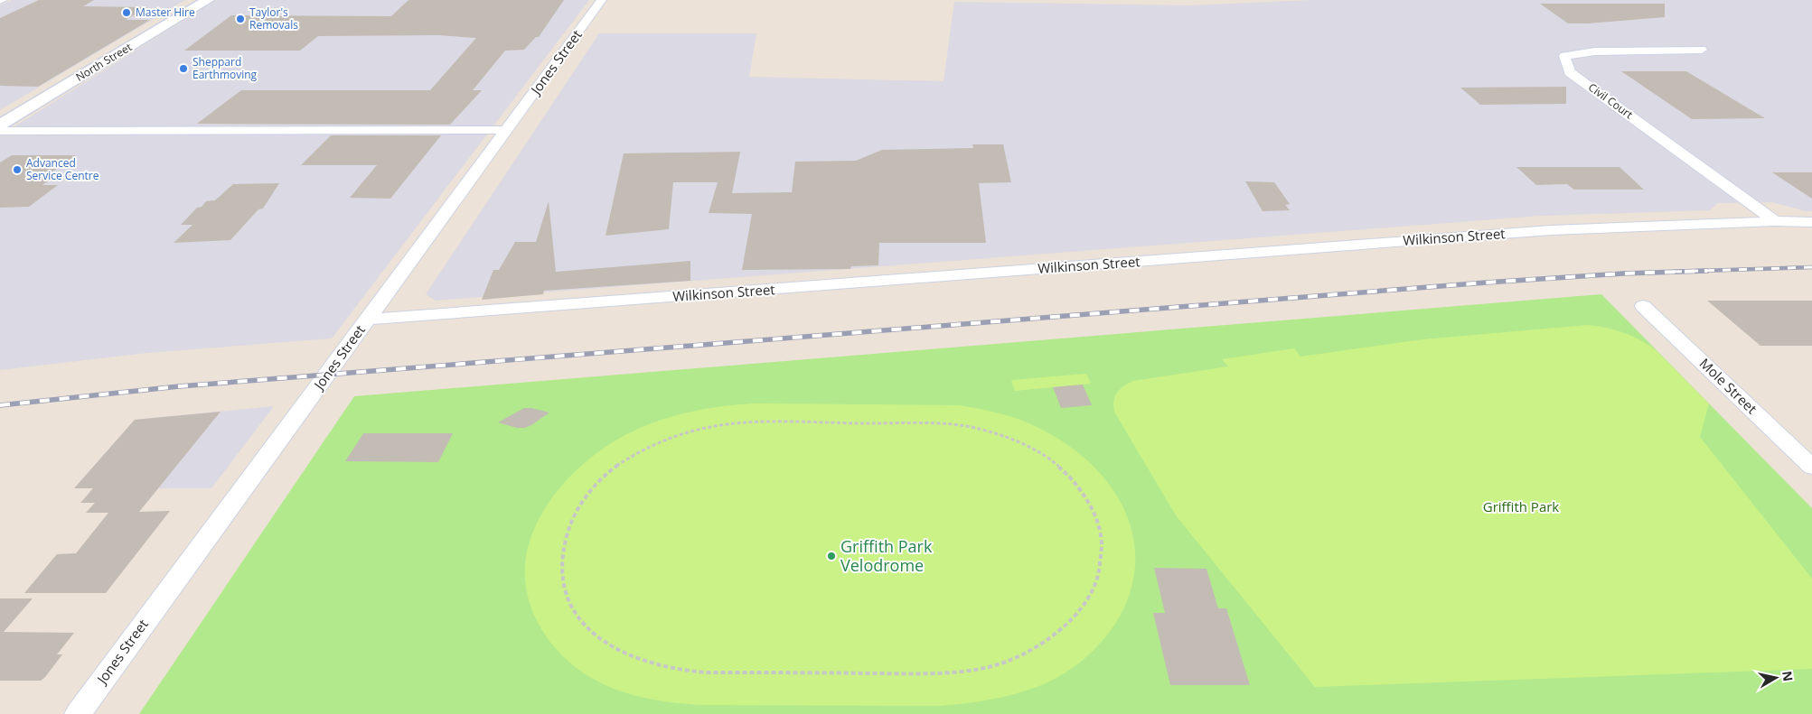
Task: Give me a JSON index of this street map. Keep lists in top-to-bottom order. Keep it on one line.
{"streets":{"street":["North Street","Jones Street","Civil Court","Wilkinson Street","Mole Street"]},"crossings":[["Jones Street","Wilkinson Street"],["Civil Court","Wilkinson Street"]],"parks":["Griffith Park"],"places":["Master Hire","Taylor's Removals","Sheppard Earthmoving","Advanced Service Centre","Griffith Park Velodrome"],"north":"right"}
